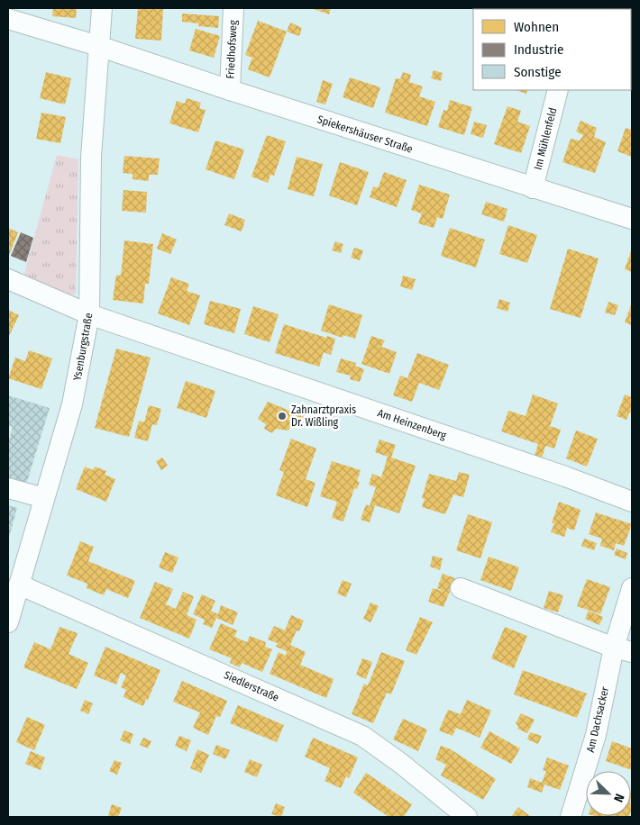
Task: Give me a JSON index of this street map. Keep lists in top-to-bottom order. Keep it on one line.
{"streets":{"street":["Friedhofsweg","Spiekershäuser Straße","Im Mühlenfeld","Ysenburgstraße","Am Heinzenberg","Siedlerstraße","Am Dachsacker"]},"crossings":[["Friedhofsweg","Spiekershäuser Straße"],["Spiekershäuser Straße","Im Mühlenfeld"],["Spiekershäuser Straße","Ysenburgstraße"],["Ysenburgstraße","Am Heinzenberg"],["Ysenburgstraße","Siedlerstraße"]],"places":["Zahnarztpraxis Dr. Wißling"],"legend":["Wohnen","Industrie","Sonstige"],"north":"bottom right"}
